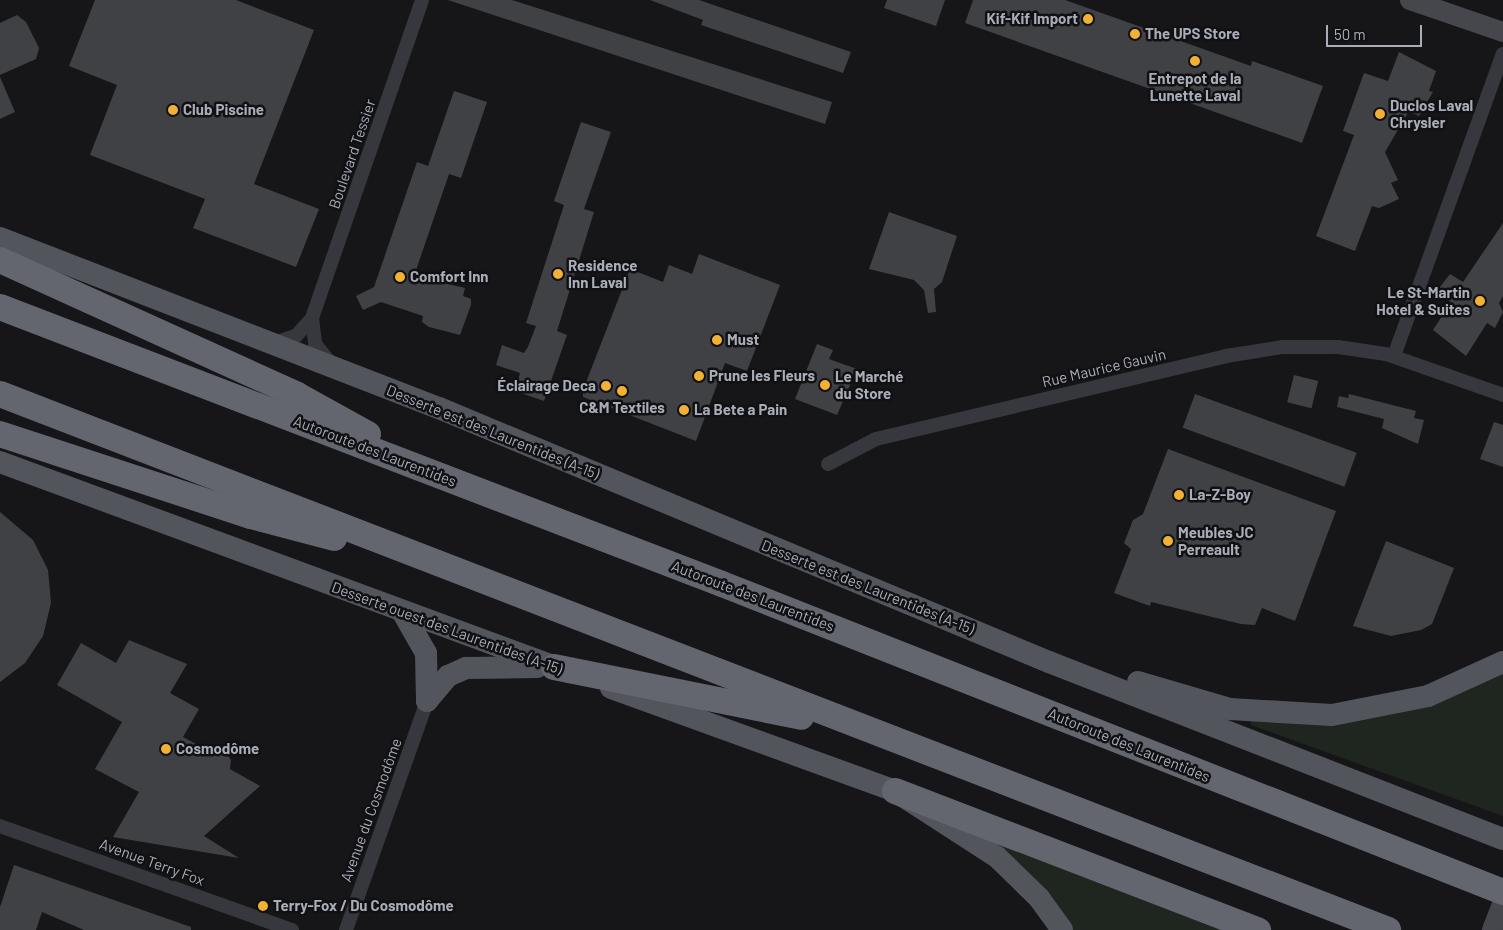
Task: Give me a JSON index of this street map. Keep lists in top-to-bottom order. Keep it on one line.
{"streets":{"highway":["Autoroute des Laurentides"],"main road":["Desserte est des Laurentides (A-15)","Desserte ouest des Laurentides (A-15)"],"street":["Boulevard Tessier","Rue Maurice Gauvin","Avenue du Cosmodôme","Avenue Terry Fox"]},"crossings":[["Boulevard Tessier","Desserte est des Laurentides (A-15)"]],"places":["Kif-Kif Import","The UPS Store","Entrepot de la Lunette Laval","Club Piscine","Duclos Laval Chrysler","Residence Inn Laval","Comfort Inn","Le St-Martin Hotel & Suites","Must","Prune les Fleurs","Le Marché du Store","Éclairage Deca","C&M Textiles","La Bete a Pain","La-Z-Boy","Meubles JC Perreault","Cosmodôme","Terry-Fox / Du Cosmodôme"],"scale_bar":"50 m"}
